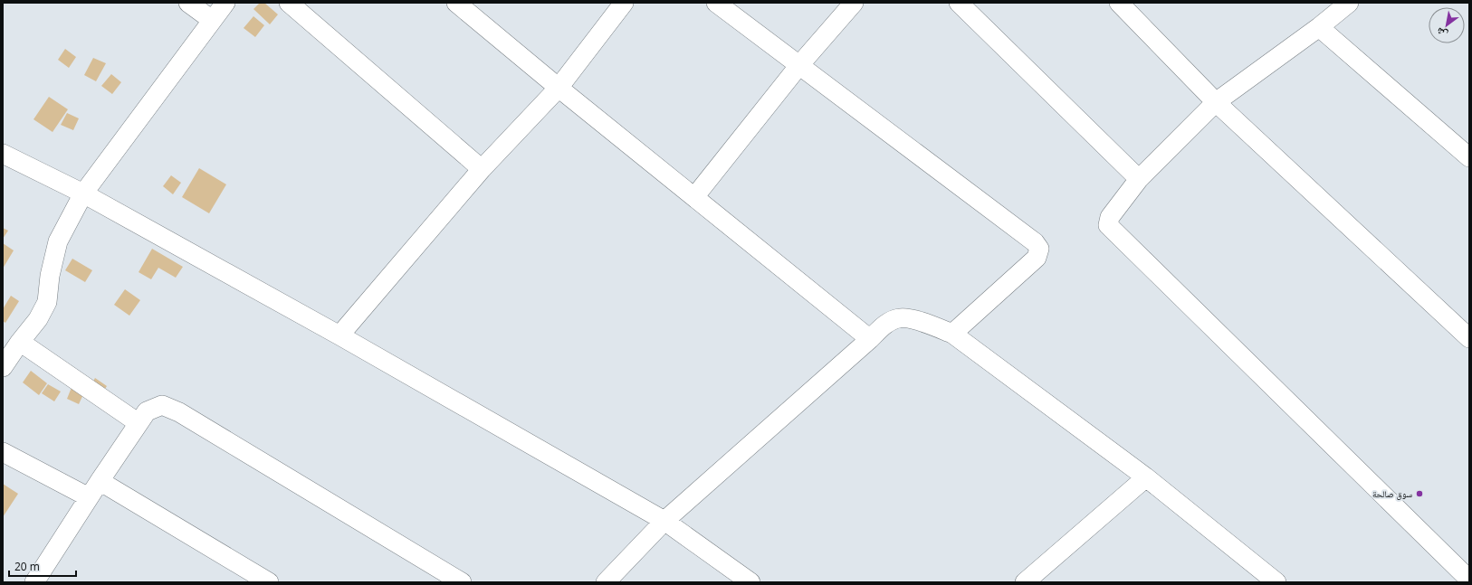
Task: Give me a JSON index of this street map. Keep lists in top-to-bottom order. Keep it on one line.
{"places":["سوق صالحة"],"scale_bar":"20 m","north":"bottom left"}
